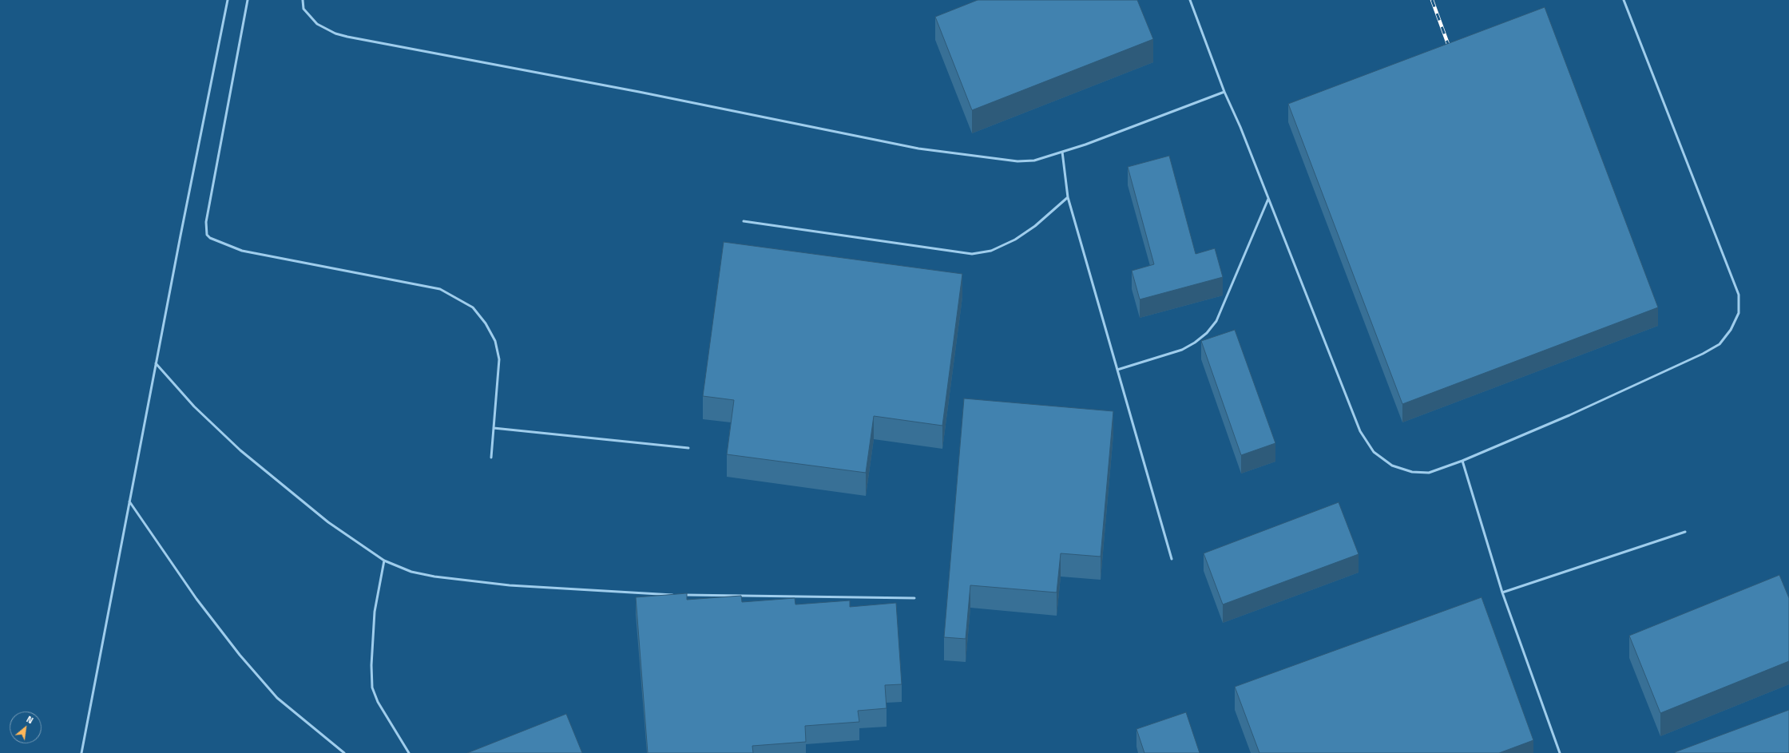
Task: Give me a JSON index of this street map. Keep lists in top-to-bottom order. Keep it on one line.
{"north":"top right"}
